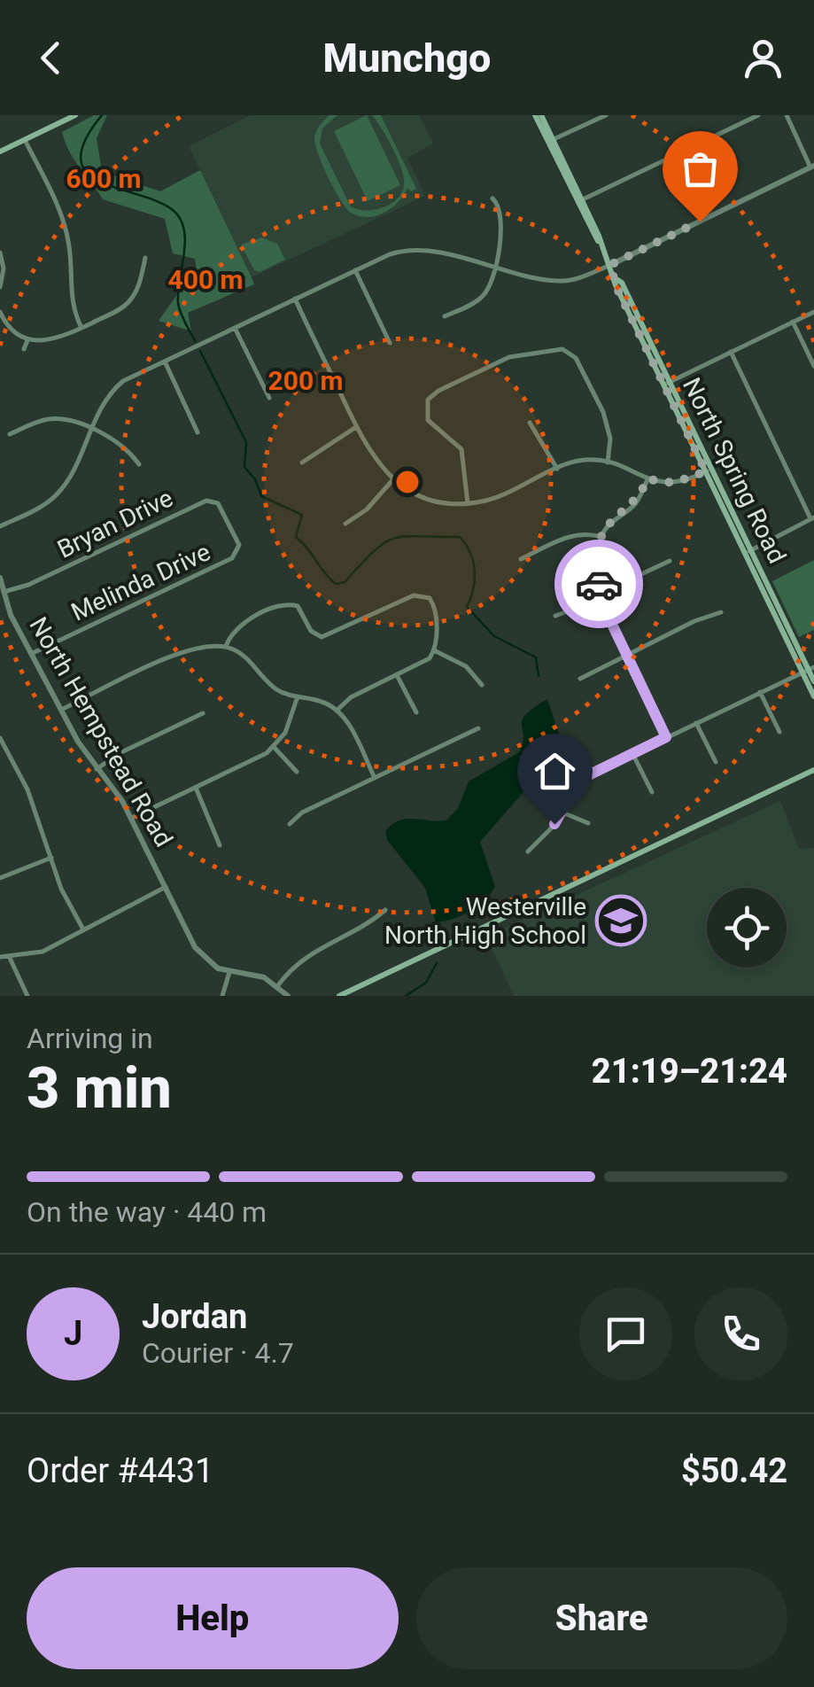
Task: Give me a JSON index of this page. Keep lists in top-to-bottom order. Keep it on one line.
{"streets":{"main road":["North Spring Road"],"street":["Bryan Drive","Melinda Drive","North Hempstead Road"]},"crossings":[["Bryan Drive","Melinda Drive"],["Bryan Drive","North Hempstead Road"],["Melinda Drive","North Hempstead Road"]],"places":{"school or university":["Westerville North High School"]},"page":{"header":"Munchgo","heading":["3 min","Arriving in","21:19–21:24"],"panel":["Jordan","Courier · 4.7","Order #4431","$50.42"],"bar":"On the way · 440 m","round":"J","buttons":["Help","Share"]},"rings":["600 m","400 m","200 m"]}
